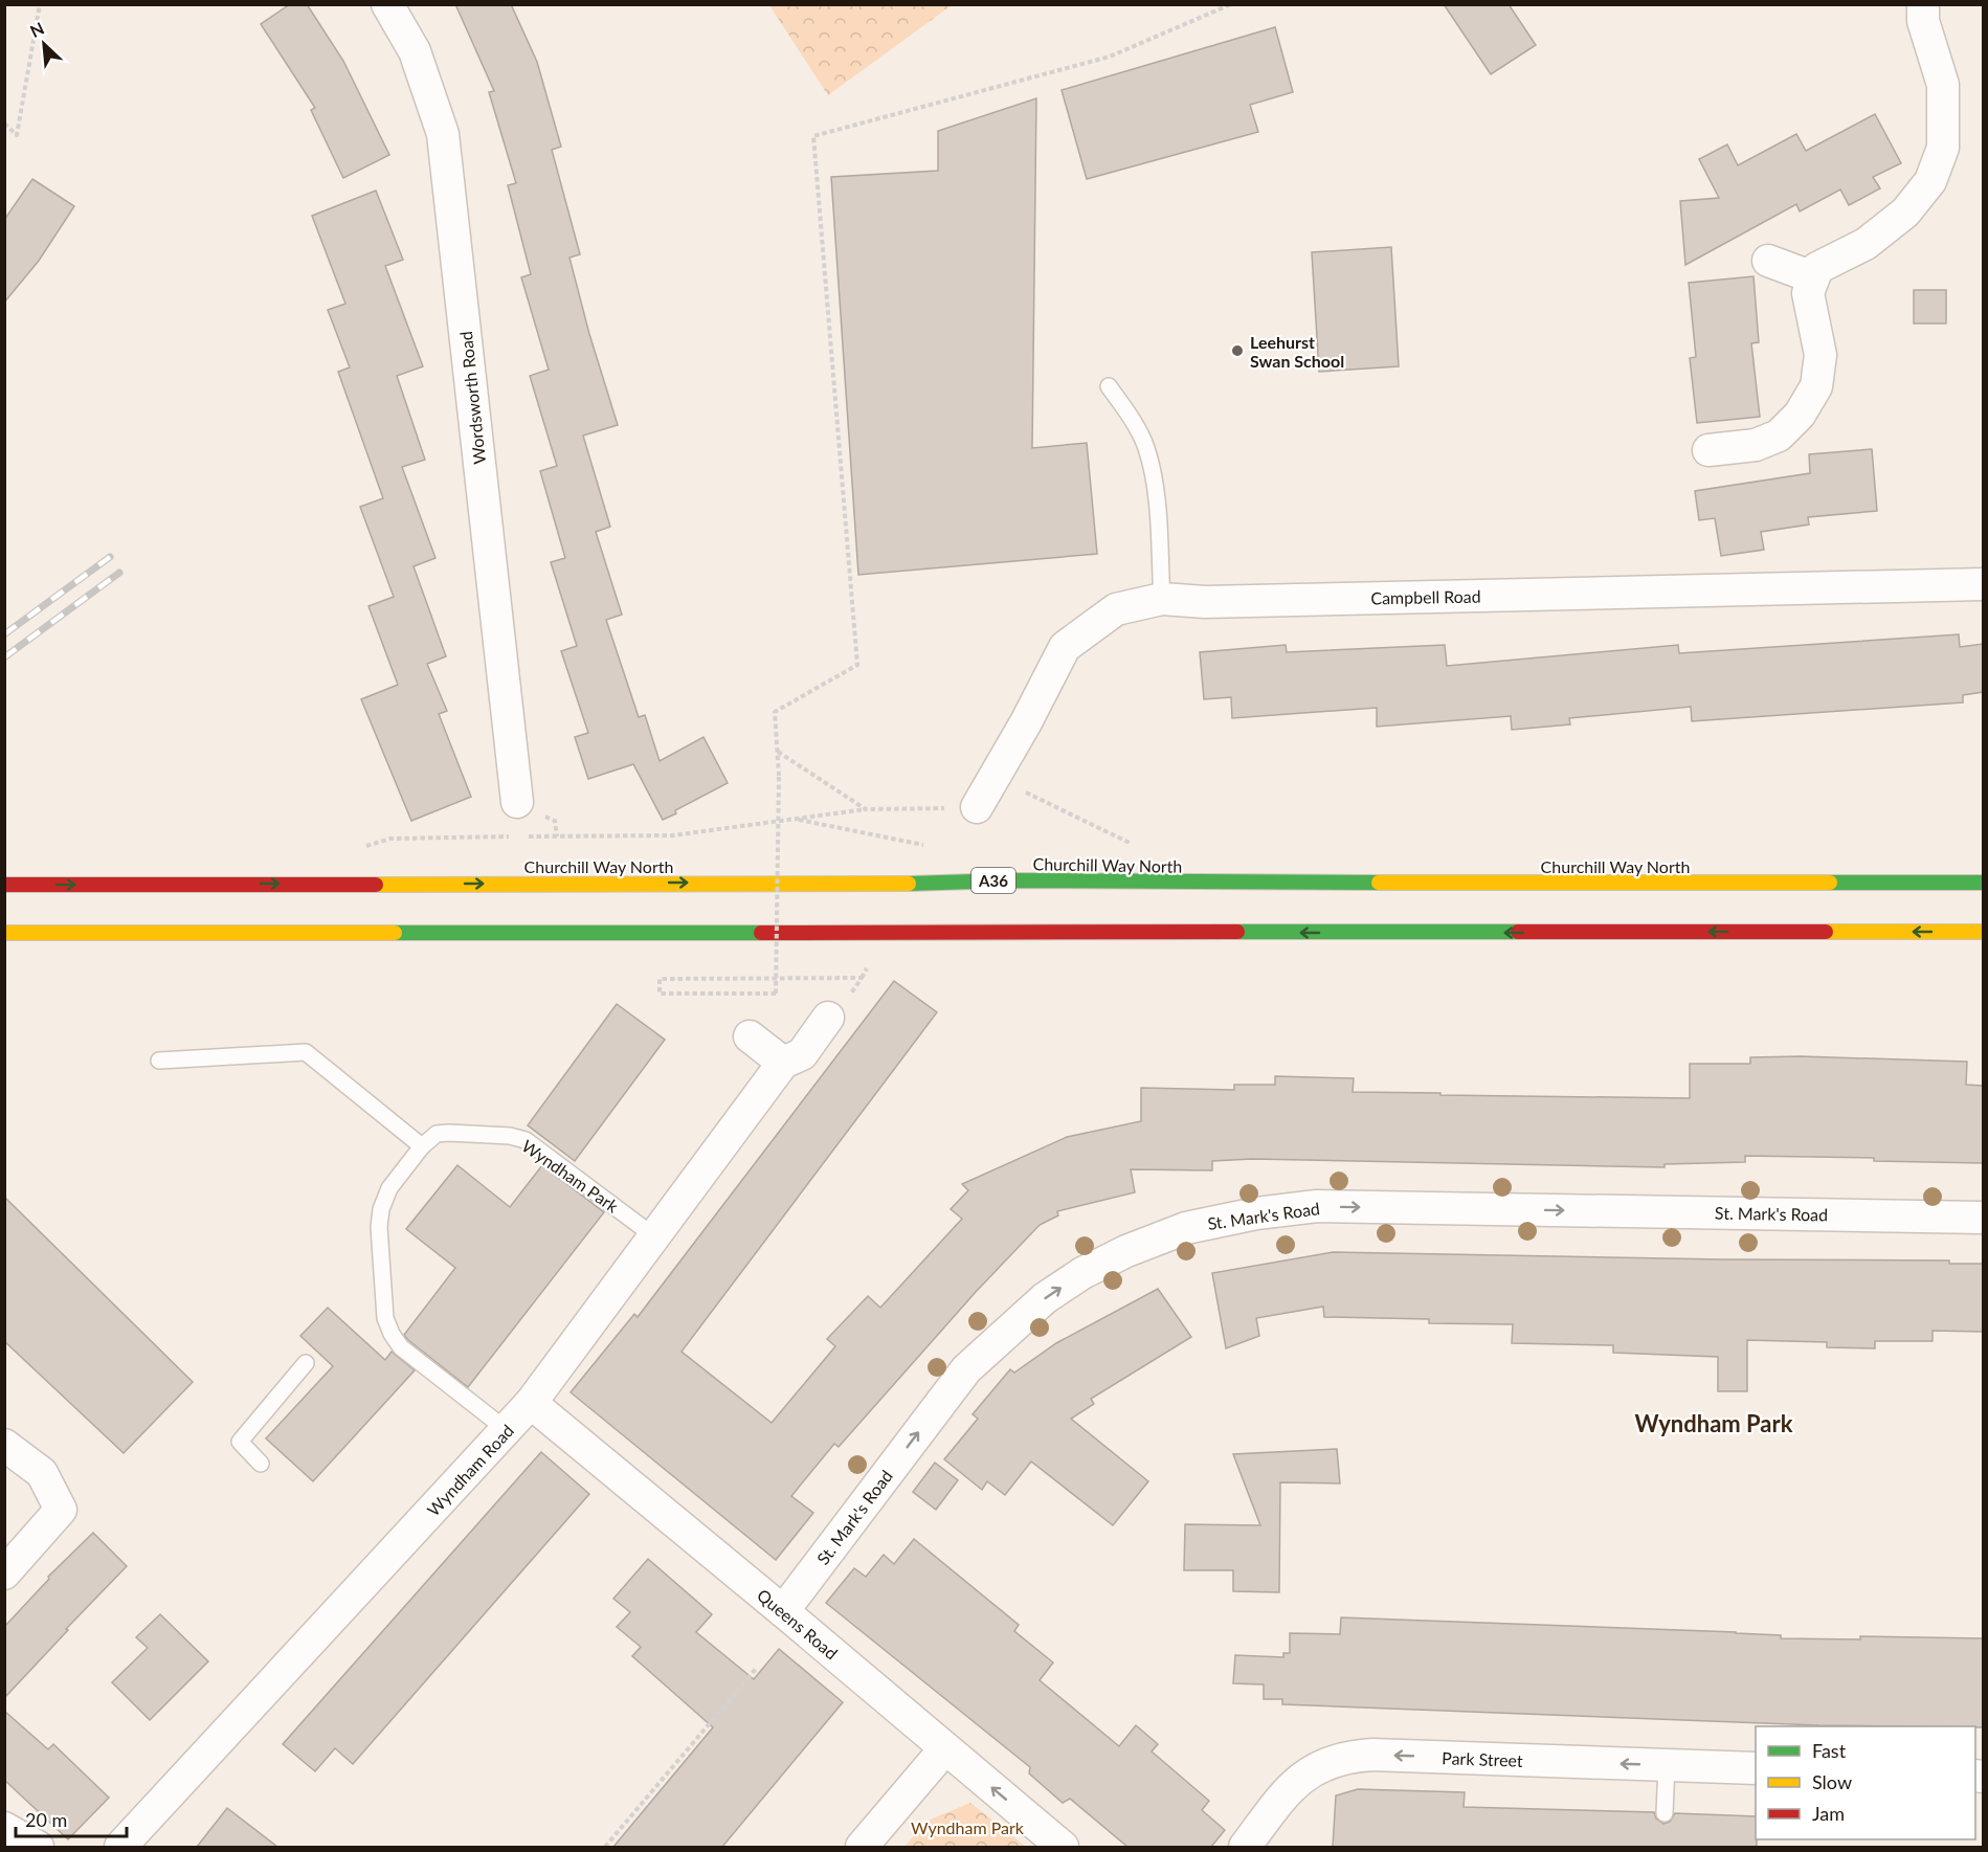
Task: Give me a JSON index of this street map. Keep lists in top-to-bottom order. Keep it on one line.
{"streets":{"highway":["Churchill Way North","A36"],"street":["Wordsworth Road","Campbell Road","St. Mark's Road","Wyndham Road","Queens Road","Park Street"],"lane":["Wyndham Park"]},"crossings":[["Wyndham Park","Wyndham Road"],["St. Mark's Road","Queens Road"],["Wyndham Road","Queens Road"]],"one_way":["St. Mark's Road","Park Street"],"districts":["Wyndham Park"],"parks":["Wyndham Park"],"places":["Leehurst Swan School"],"legend":["Fast","Slow","Jam"],"scale_bar":"20 m","north":"top left"}
